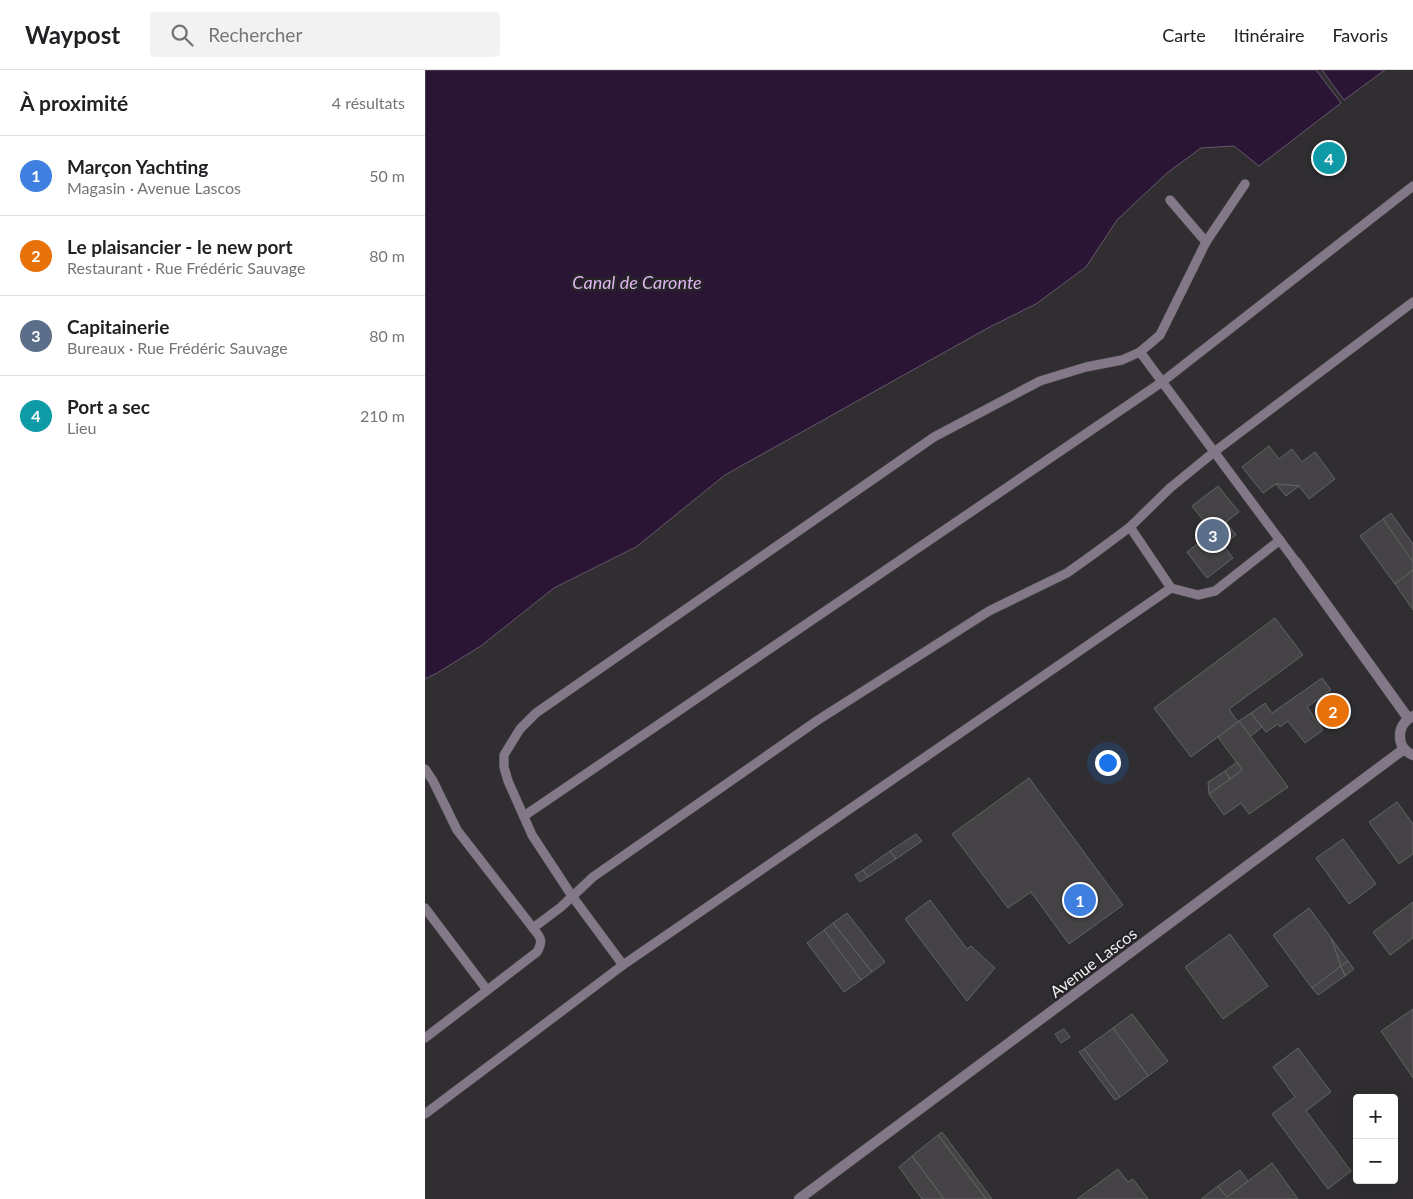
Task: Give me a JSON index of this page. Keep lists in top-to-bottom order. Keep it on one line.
{"streets":{"street":["Avenue Lascos"]},"water":["Canal de Caronte"],"page":{"header":"Waypost","search":"Rechercher","nav":["Carte","Itinéraire","Favoris"],"heading":["À proximité","4 résultats"],"list":[{"mark":"1","name":"Marçon Yachting","note":"Magasin · Avenue Lascos","value":"50 m"},{"mark":"2","name":"Le plaisancier - le new port","note":"Restaurant · Rue Frédéric Sauvage","value":"80 m"},{"mark":"3","name":"Capitainerie","note":"Bureaux · Rue Frédéric Sauvage","value":"80 m"},{"mark":"4","name":"Port a sec","note":"Lieu","value":"210 m"}],"pins":["4","3","2","1"],"map_buttons":["+","−"]}}
